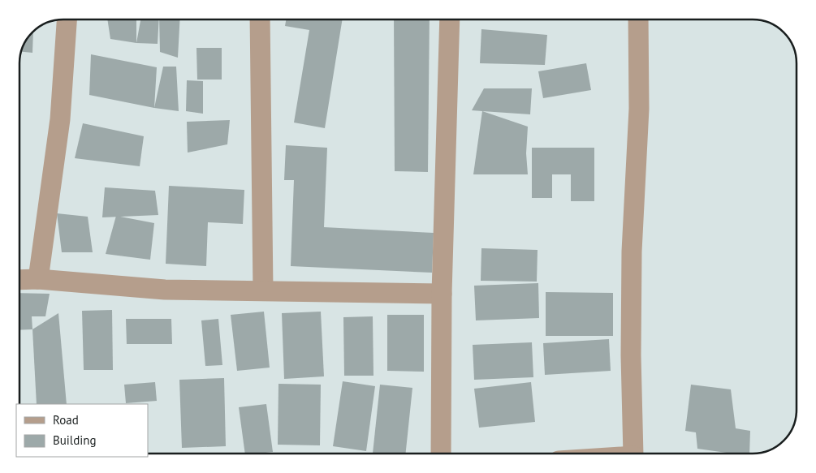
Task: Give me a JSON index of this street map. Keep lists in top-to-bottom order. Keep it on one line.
{"legend":["Road","Building"]}
